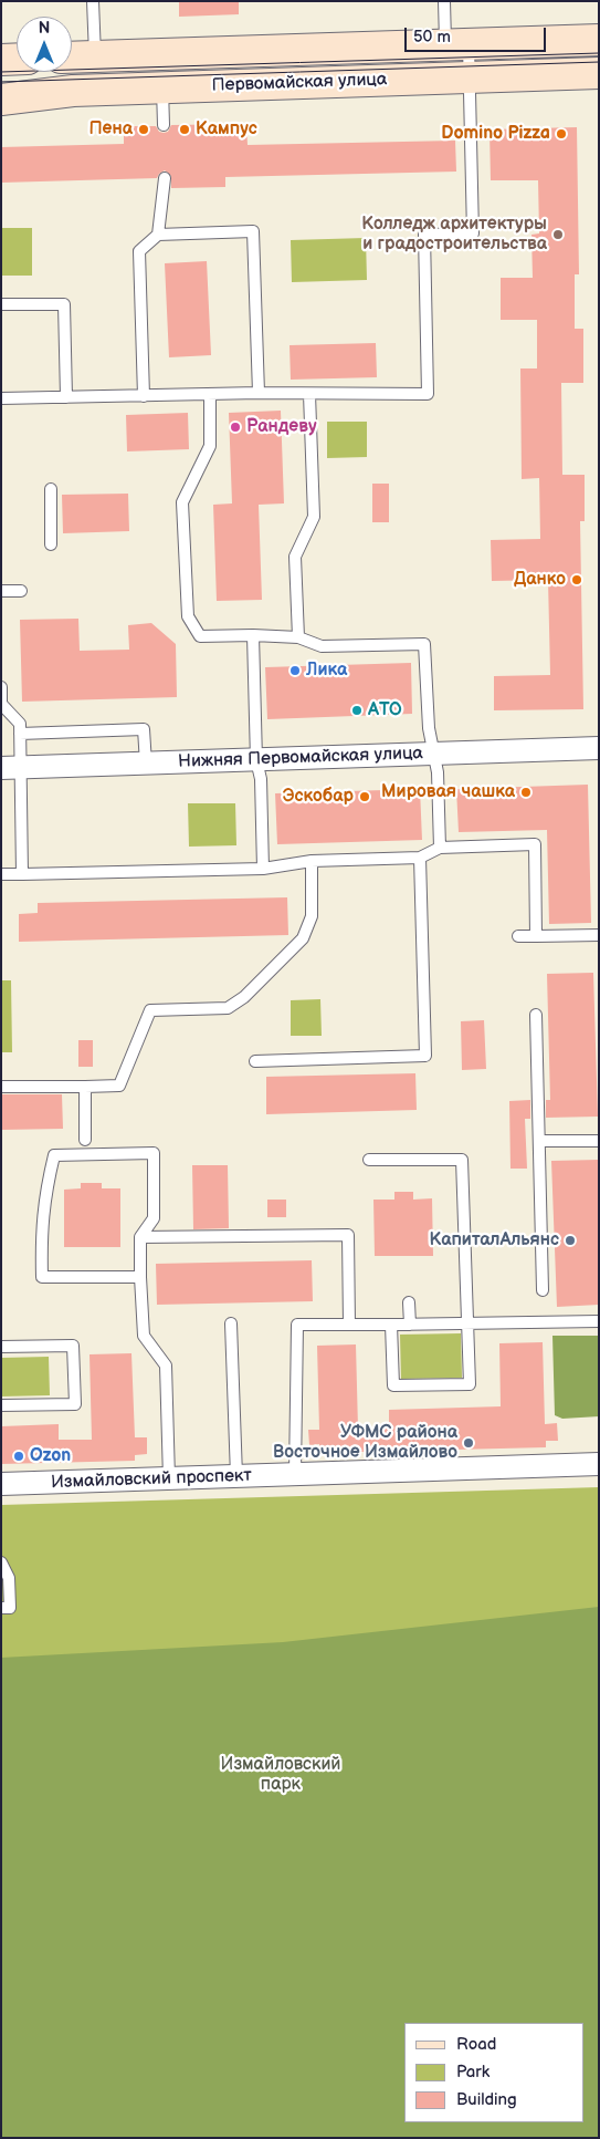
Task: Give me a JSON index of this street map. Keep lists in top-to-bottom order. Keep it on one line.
{"streets":{"main road":["Первомайская улица"],"street":["Нижняя Первомайская улица","Измайловский проспект"]},"parks":["Измайловский парк"],"places":["Пена","Кампус","Domino Pizza","Колледж архитектуры и градостроительства","Рандеву","Данко","Лика","АТО","Мировая чашка","Эскобар","КапиталАльянс","УФМС района Восточное Измайлово","Ozon"],"legend":["Road","Park","Building"],"scale_bar":"50 m","north":"top"}
